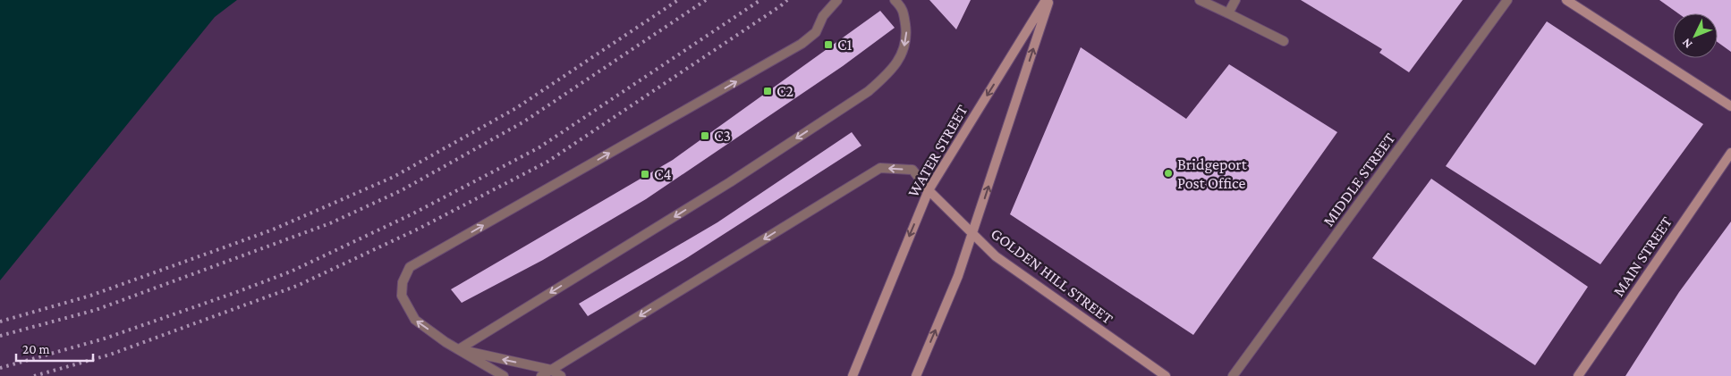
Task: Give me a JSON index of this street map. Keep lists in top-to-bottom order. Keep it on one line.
{"streets":{"main road":["WATER STREET","MAIN STREET","GOLDEN HILL STREET"],"street":["MIDDLE STREET"]},"crossings":[["WATER STREET","GOLDEN HILL STREET"]],"places":{"transit":["C1","C2","C3","C4"],"other":["Bridgeport Post Office"]},"scale_bar":"20 m","north":"bottom left"}
